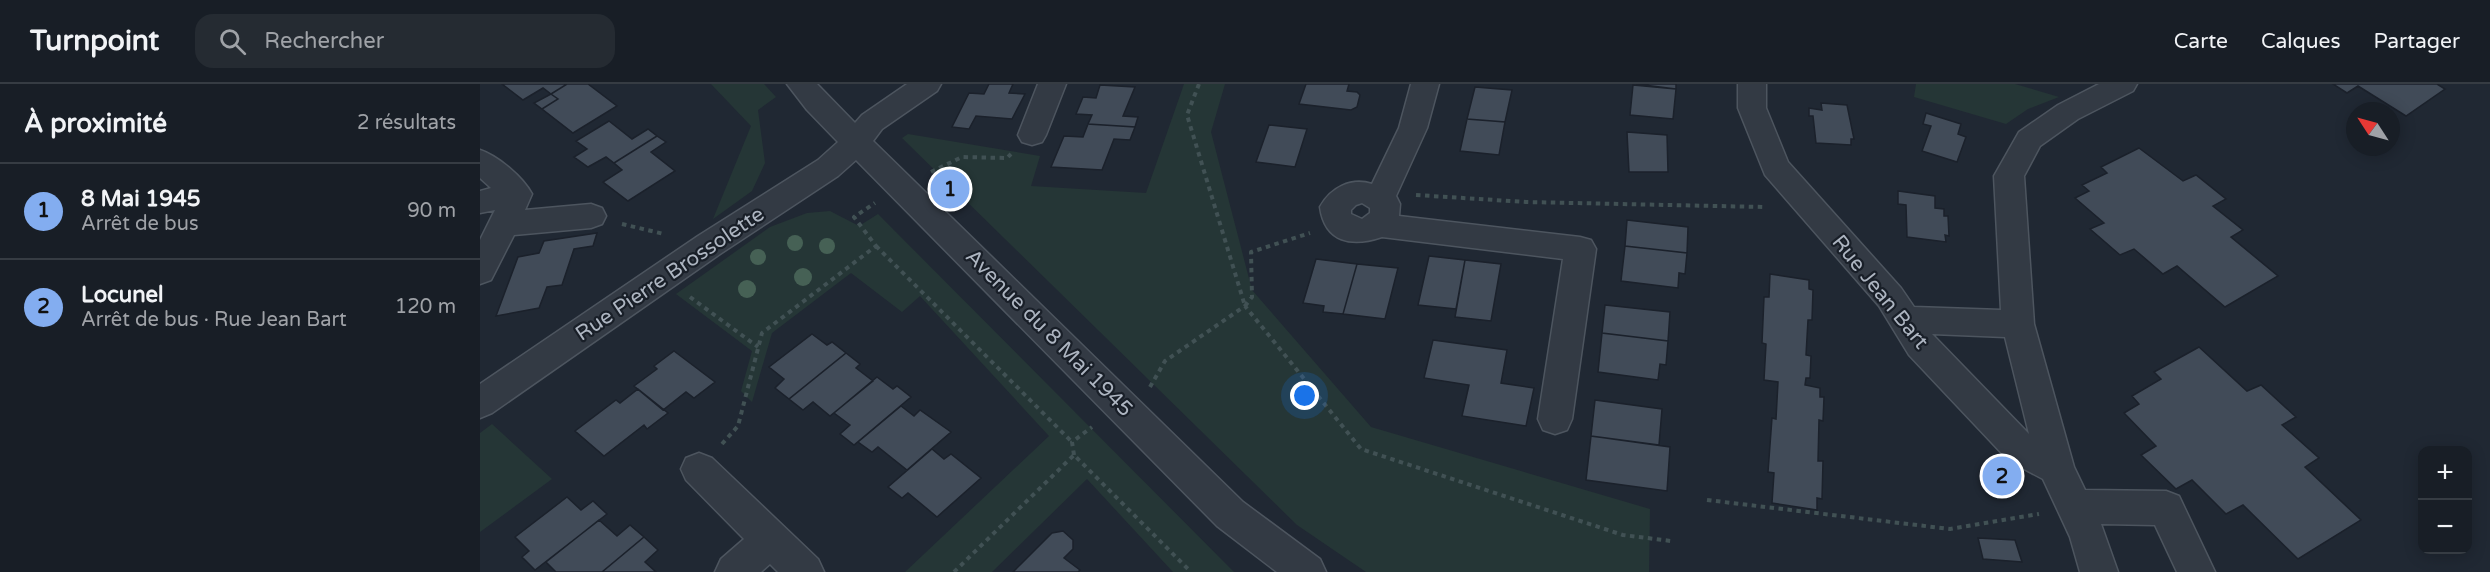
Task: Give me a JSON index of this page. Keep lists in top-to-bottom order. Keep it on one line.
{"streets":{"street":["Rue Pierre Brossolette","Rue Jean Bart","Avenue du 8 Mai 1945"]},"crossings":[["Rue Pierre Brossolette","Avenue du 8 Mai 1945"]],"north":"top left","page":{"header":"Turnpoint","search":"Rechercher","nav":["Carte","Calques","Partager"],"heading":["À proximité","2 résultats"],"list":[{"mark":"1","name":"8 Mai 1945","note":"Arrêt de bus","value":"90 m"},{"mark":"2","name":"Locunel","note":"Arrêt de bus · Rue Jean Bart","value":"120 m"}],"pins":["1","2"],"map_buttons":["+","−"]}}
